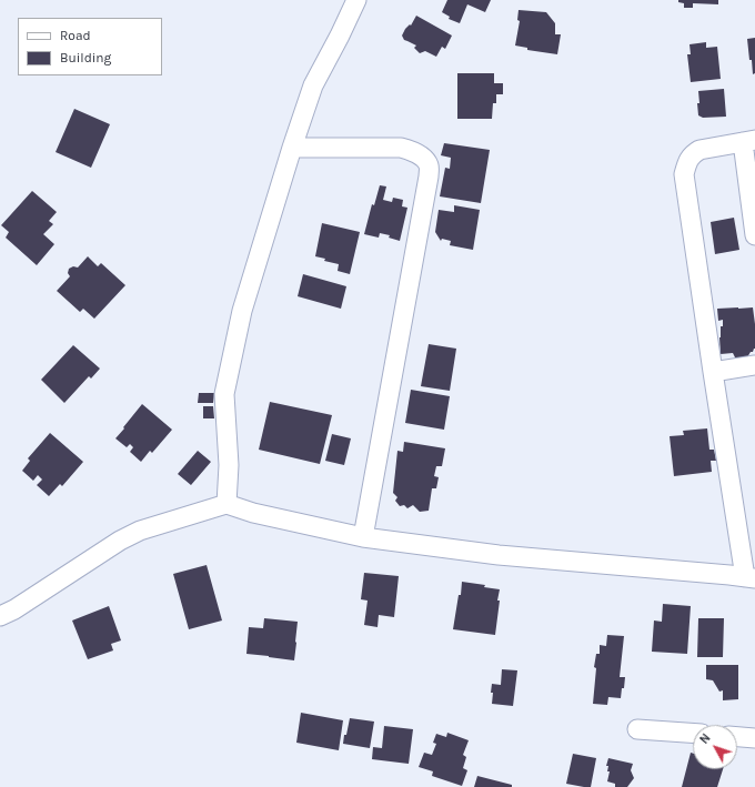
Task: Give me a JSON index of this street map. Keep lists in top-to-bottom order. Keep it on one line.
{"legend":["Road","Building"],"north":"top left"}
